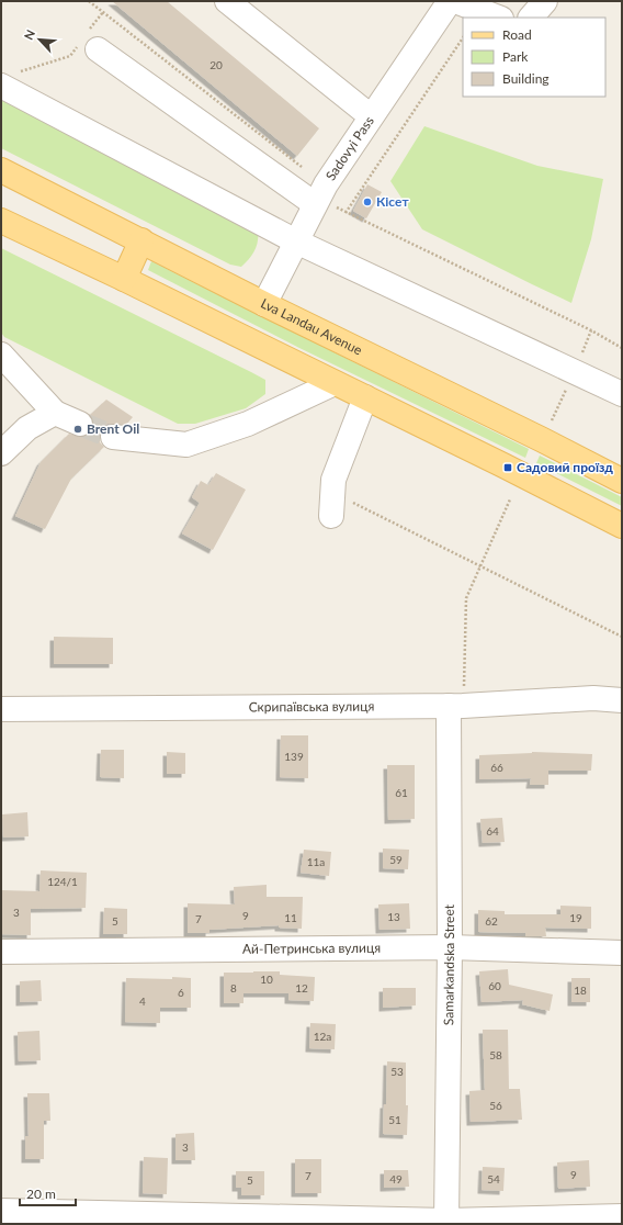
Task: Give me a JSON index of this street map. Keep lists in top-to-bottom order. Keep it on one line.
{"streets":{"main road":["Lva Landau Avenue"],"street":["Sadovyi Pass","Скрипаївська вулиця","Ай-Петринська вулиця","Samarkandska Street"]},"crossings":[["Sadovyi Pass","Lva Landau Avenue"],["Скрипаївська вулиця","Samarkandska Street"],["Ай-Петринська вулиця","Samarkandska Street"]],"places":{"other":["Кісет","Brent Oil"],"transit":["Садовий проїзд"]},"house_numbers":["20","139","66","61","64","59","11а","124/1","3","9","13","11","19","7","5","62","10","60","8","12","18","6","4","12а","58","53","56","51","3","9","7","49","54","5"],"legend":["Road","Park","Building"],"scale_bar":"20 m","north":"top left"}
